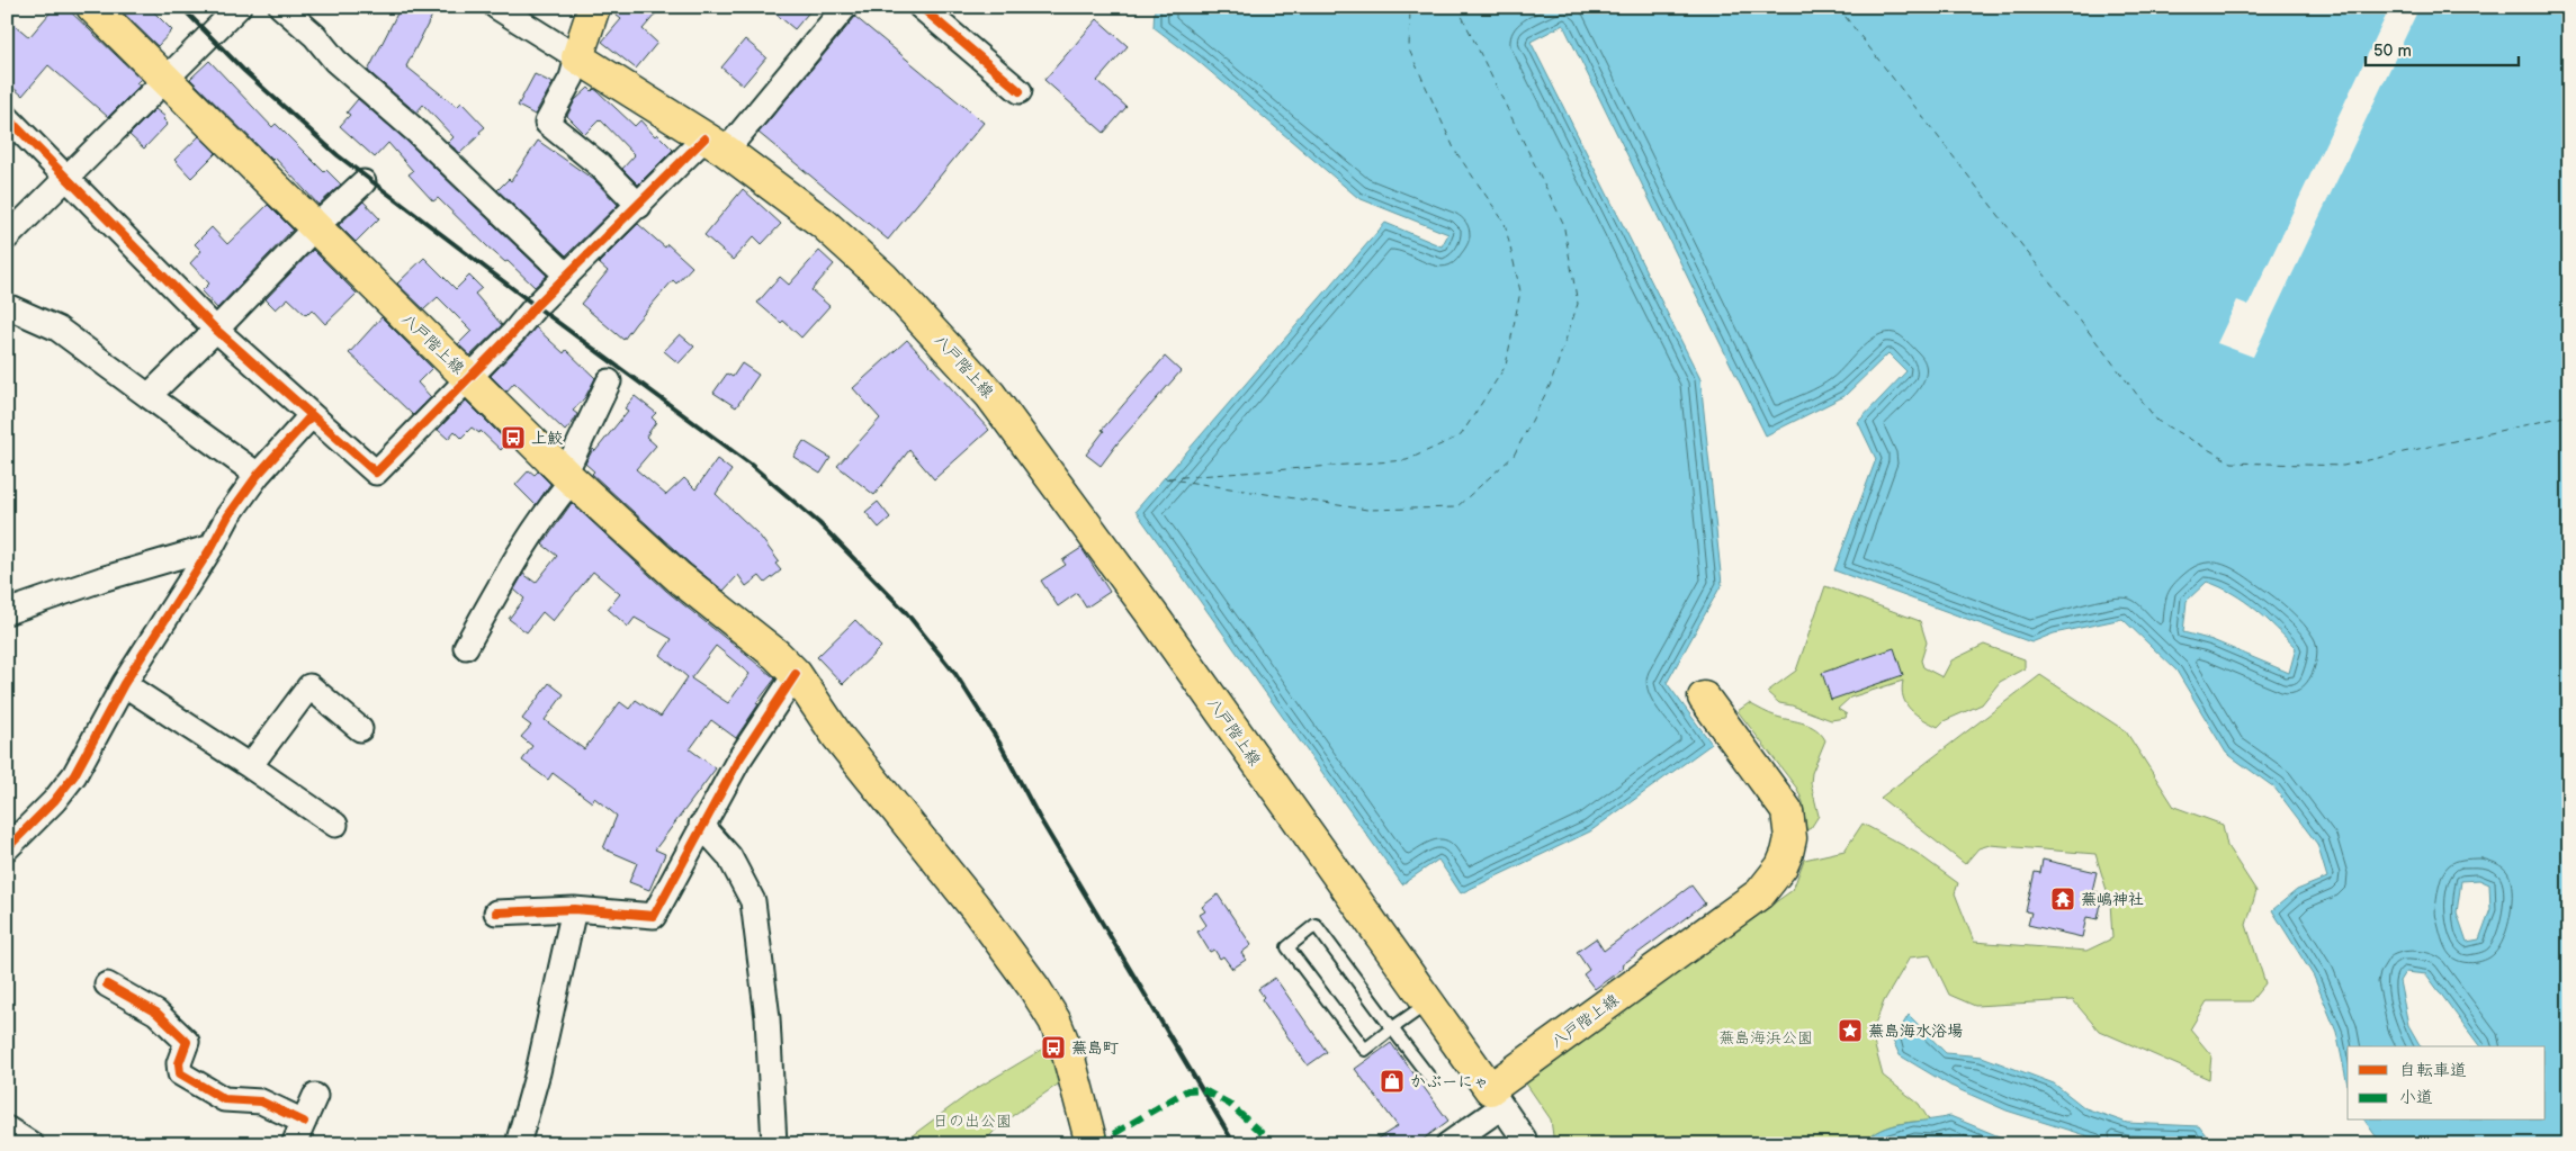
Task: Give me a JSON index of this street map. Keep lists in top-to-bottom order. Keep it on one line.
{"streets":{"main road":["八戸階上線"]},"parks":["蕪島海浜公園","日の出公園"],"places":{"bus stop":["上鮫","蕪島町"],"temple":["蕪嶋神社"],"place":["蕪島海水浴場"],"shop":["かぶーにゃ"]},"legend":["自転車道","小道"],"scale_bar":"50 m"}
